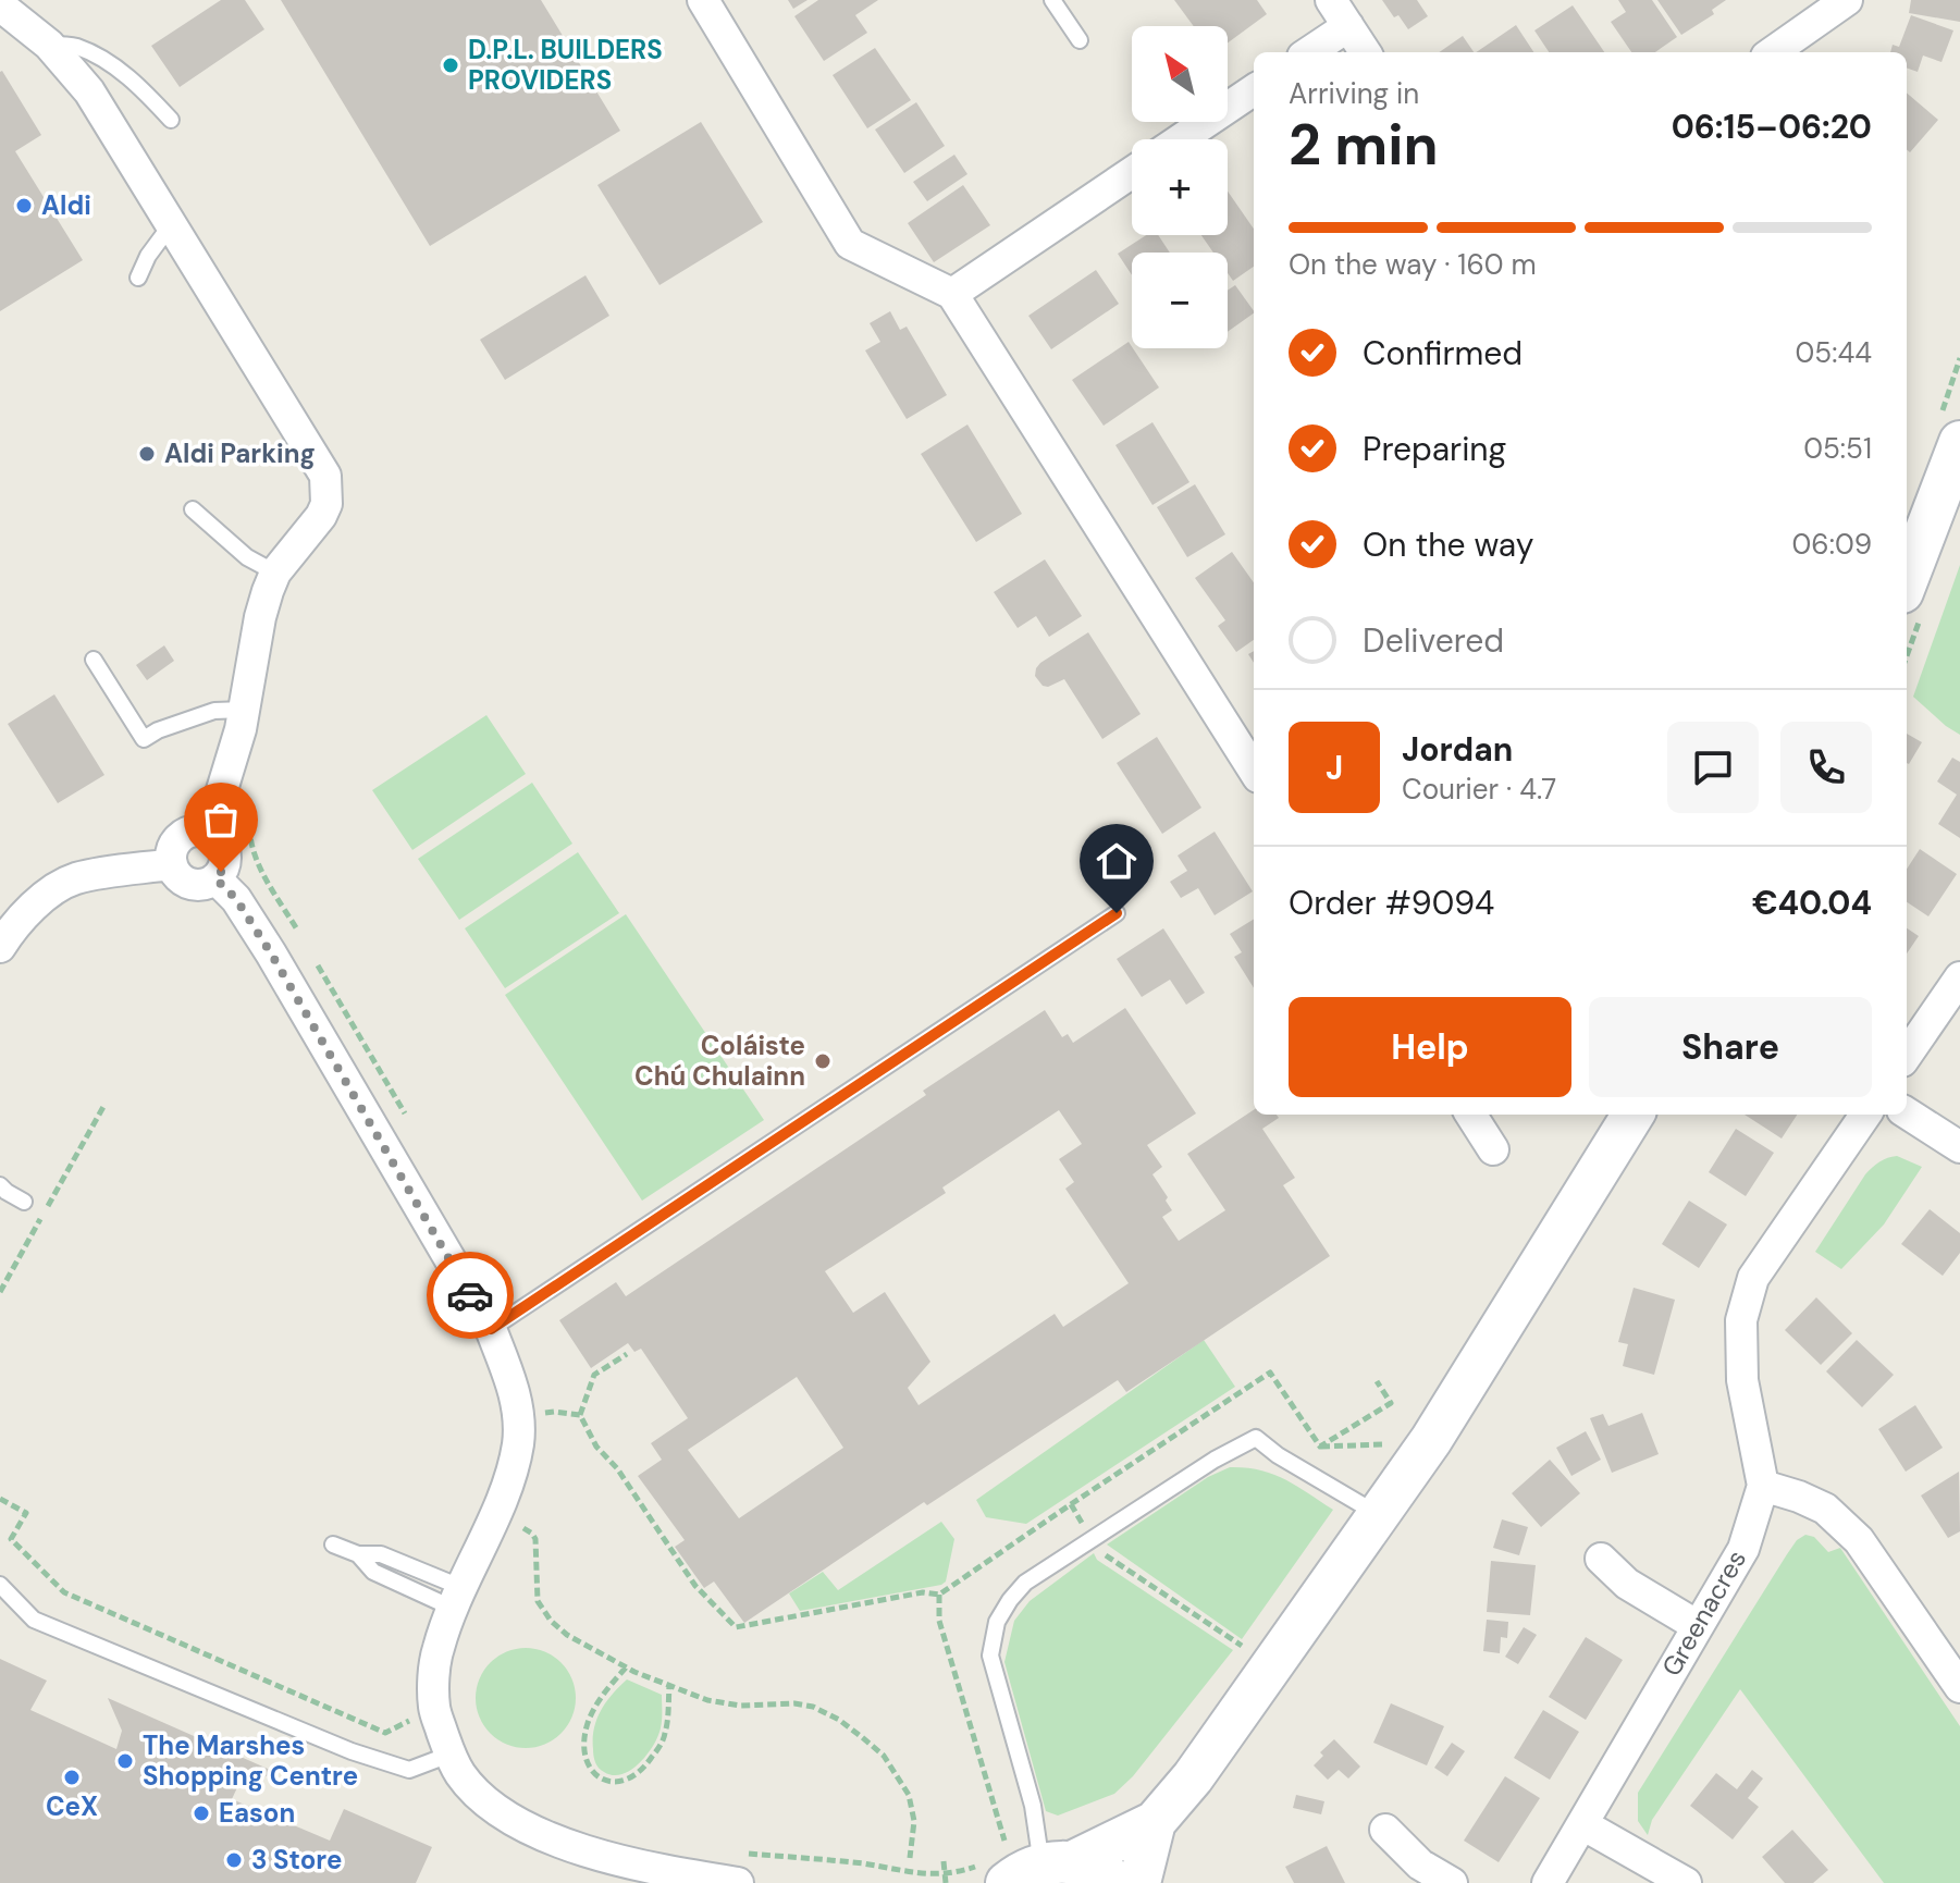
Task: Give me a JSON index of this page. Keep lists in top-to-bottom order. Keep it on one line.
{"streets":{"street":["Greenacres"]},"places":["D.P.L. BUILDERS PROVIDERS","Aldi","Aldi Parking","Coláiste Chú Chulainn","The Marshes Shopping Centre","CeX","Eason","3 Store"],"north":"top left","page":{"map_buttons":["+","−"],"heading":["2 min","Arriving in","06:15–06:20"],"panel":["Jordan","Courier · 4.7","Order #9094","€40.04"],"bar":"On the way · 160 m","list":[["Confirmed","05:44"],["Preparing","05:51"],["On the way","06:09"],"Delivered"],"round":"J","buttons":["Help","Share"]}}
